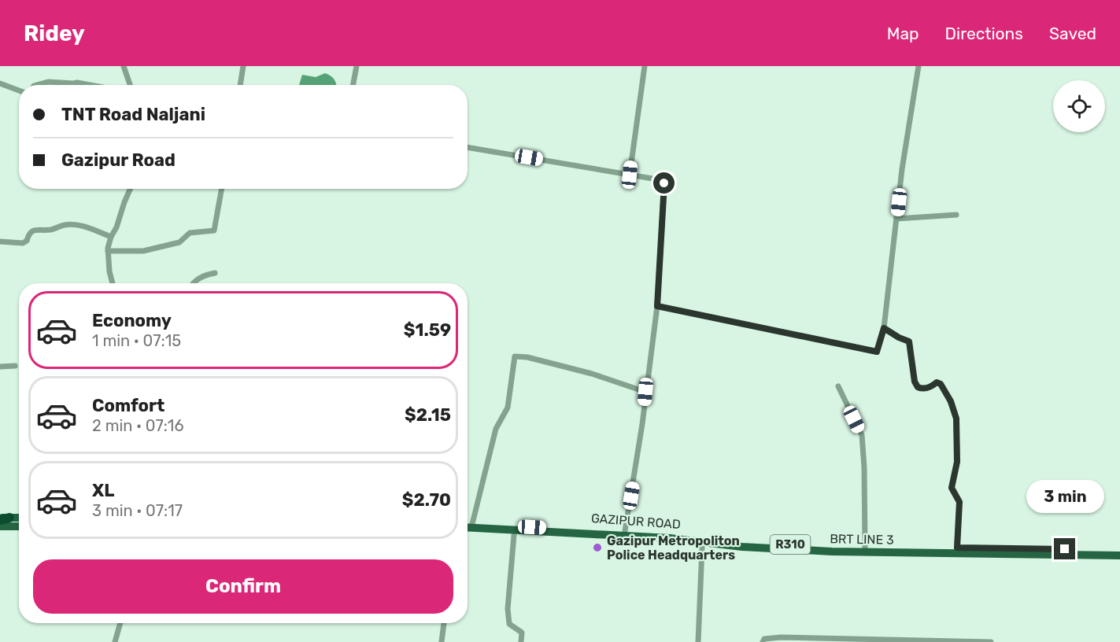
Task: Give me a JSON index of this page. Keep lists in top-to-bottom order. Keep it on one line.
{"streets":{"main road":["GAZIPUR ROAD","BRT LINE 3","R310"]},"places":["Gazipur Metropoliton Police Headquarters"],"page":{"header":"Ridey","nav":["Map","Directions","Saved"],"banner":["TNT Road Naljani","Gazipur Road"],"list":[{"name":"Economy","note":"1 min · 07:15","value":"$1.59"},{"name":"Comfort","note":"2 min · 07:16","value":"$2.15"},{"name":"XL","note":"3 min · 07:17","value":"$2.70"}],"bubble":"3 min","buttons":"Confirm"}}
